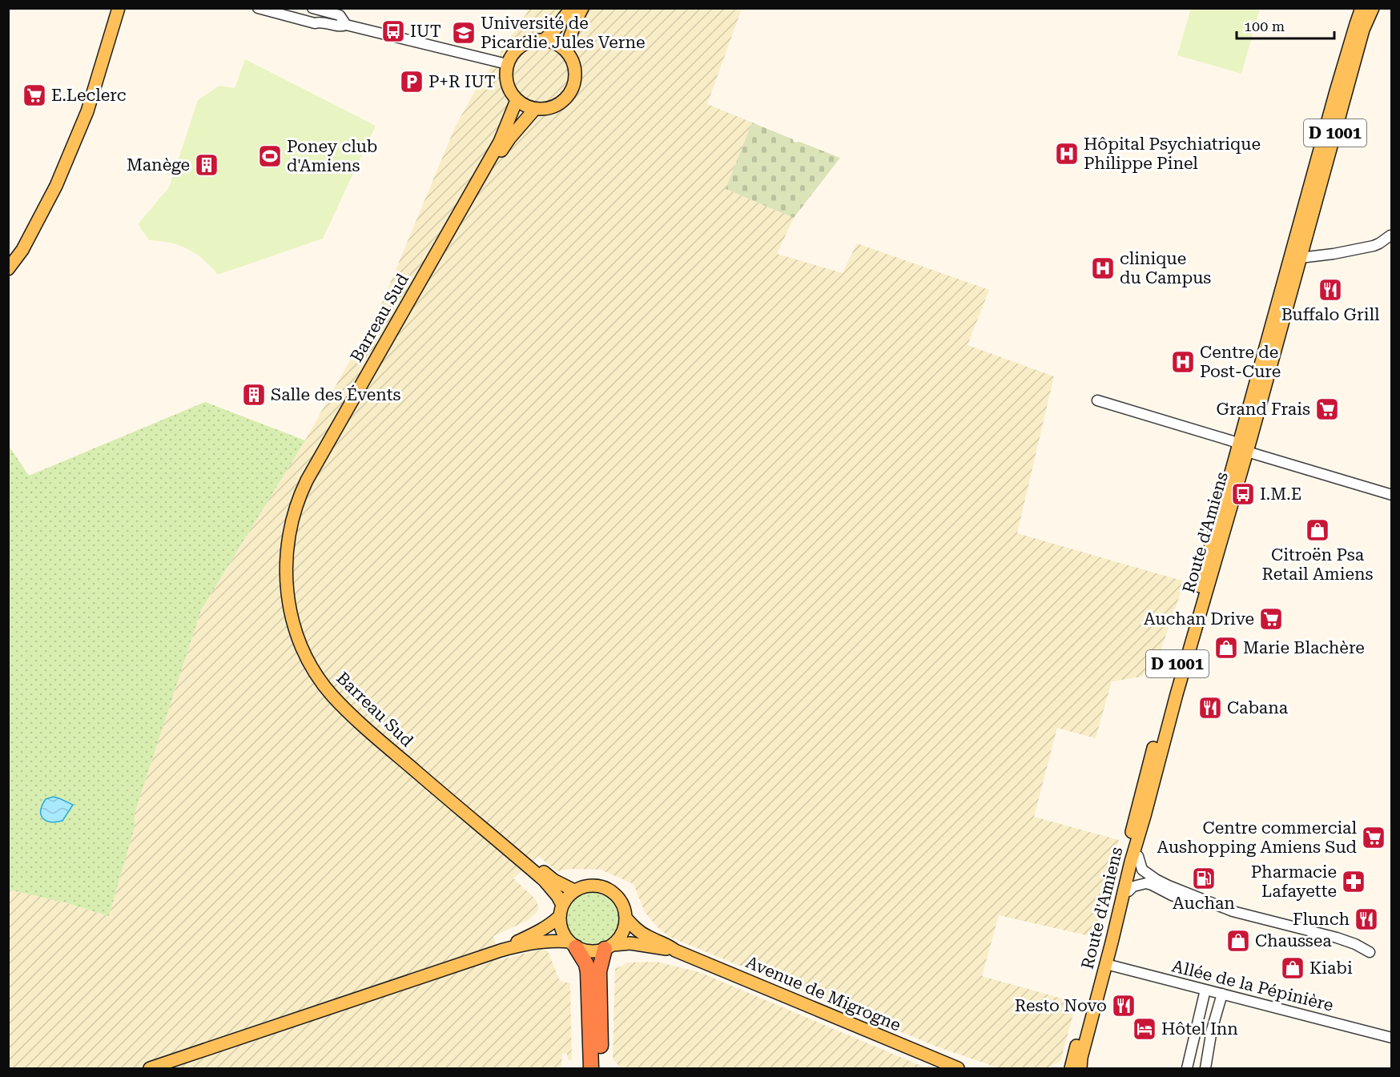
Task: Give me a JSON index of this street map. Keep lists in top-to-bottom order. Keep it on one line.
{"streets":{"main road":["D 1001","Barreau Sud","Route d'Amiens","Avenue de Migrogne"],"street":["Allée de la Pépinière"]},"crossings":[["Barreau Sud","Avenue de Migrogne"],["Route d'Amiens","Allée de la Pépinière"]],"places":{"bus stop":["IUT","I.M.E"],"school or university":["Université de Picardie Jules Verne"],"parking":["P+R IUT"],"supermarket":["E.Leclerc","Grand Frais","Auchan Drive","Centre commercial Aushopping Amiens Sud"],"hospital":["Hôpital Psychiatrique Philippe Pinel","clinique du Campus","Centre de Post-Cure"],"sports":["Poney club d'Amiens"],"building":["Manège","Salle des Évents"],"restaurant":["Buffalo Grill","Cabana","Flunch","Resto Novo"],"shop":["Citroën Psa Retail Amiens","Marie Blachère","Chaussea","Kiabi"],"fuel station":["Auchan"],"pharmacy":["Pharmacie Lafayette"],"hotel":["Hôtel Inn"]},"scale_bar":"100 m"}
